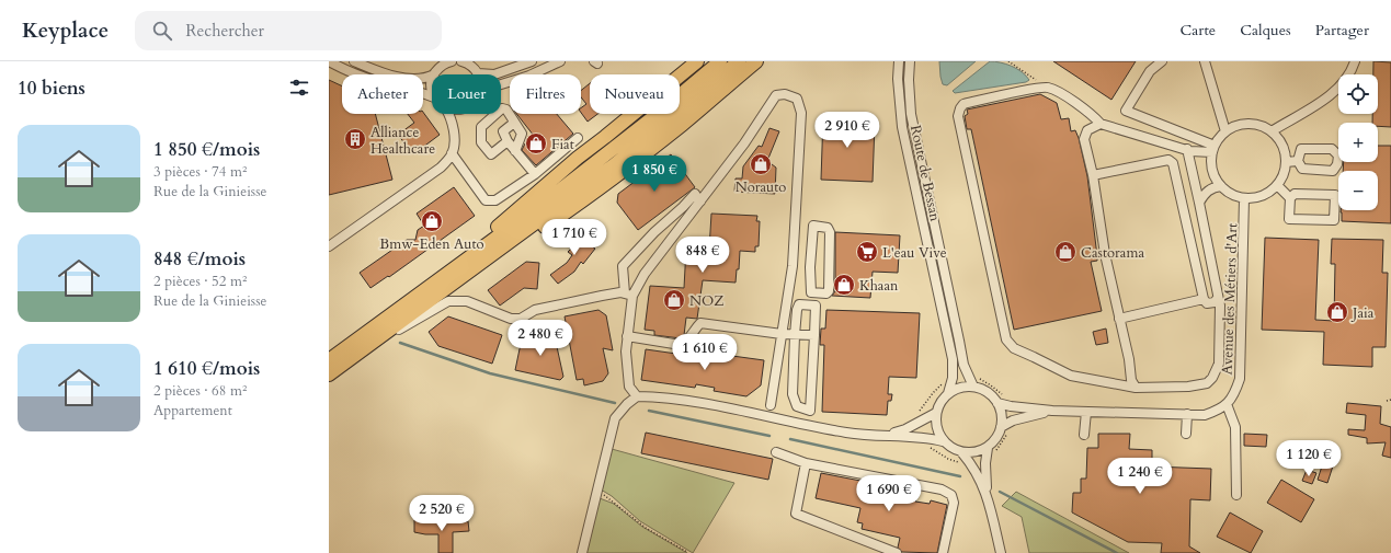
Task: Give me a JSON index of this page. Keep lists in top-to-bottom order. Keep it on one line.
{"streets":{"street":["Route de Bessan","Avenue des Métiers d'Art"]},"places":{"building":["Alliance Healthcare"],"shop":["Fiat","Norauto","Bmw-Eden Auto","Castorama","Khaan","NOZ","Jaia"],"supermarket":["L'eau Vive"]},"page":{"header":"Keyplace","search":"Rechercher","nav":["Carte","Calques","Partager"],"heading":"10 biens","map_buttons":["+","−"],"chip":["Acheter","Louer","Filtres","Nouveau"],"price":["2 910 €","1 850 €","1 710 €","848 €","2 480 €","1 610 €","1 120 €","1 240 €","1 690 €","2 520 €"],"list":[{"name":"1 850 €/mois","note":"3 pièces · 74 m² · Rue de la Ginieisse"},{"name":"848 €/mois","note":"2 pièces · 52 m² · Rue de la Ginieisse"},{"name":"1 610 €/mois","note":"2 pièces · 68 m² · Appartement"}]}}
